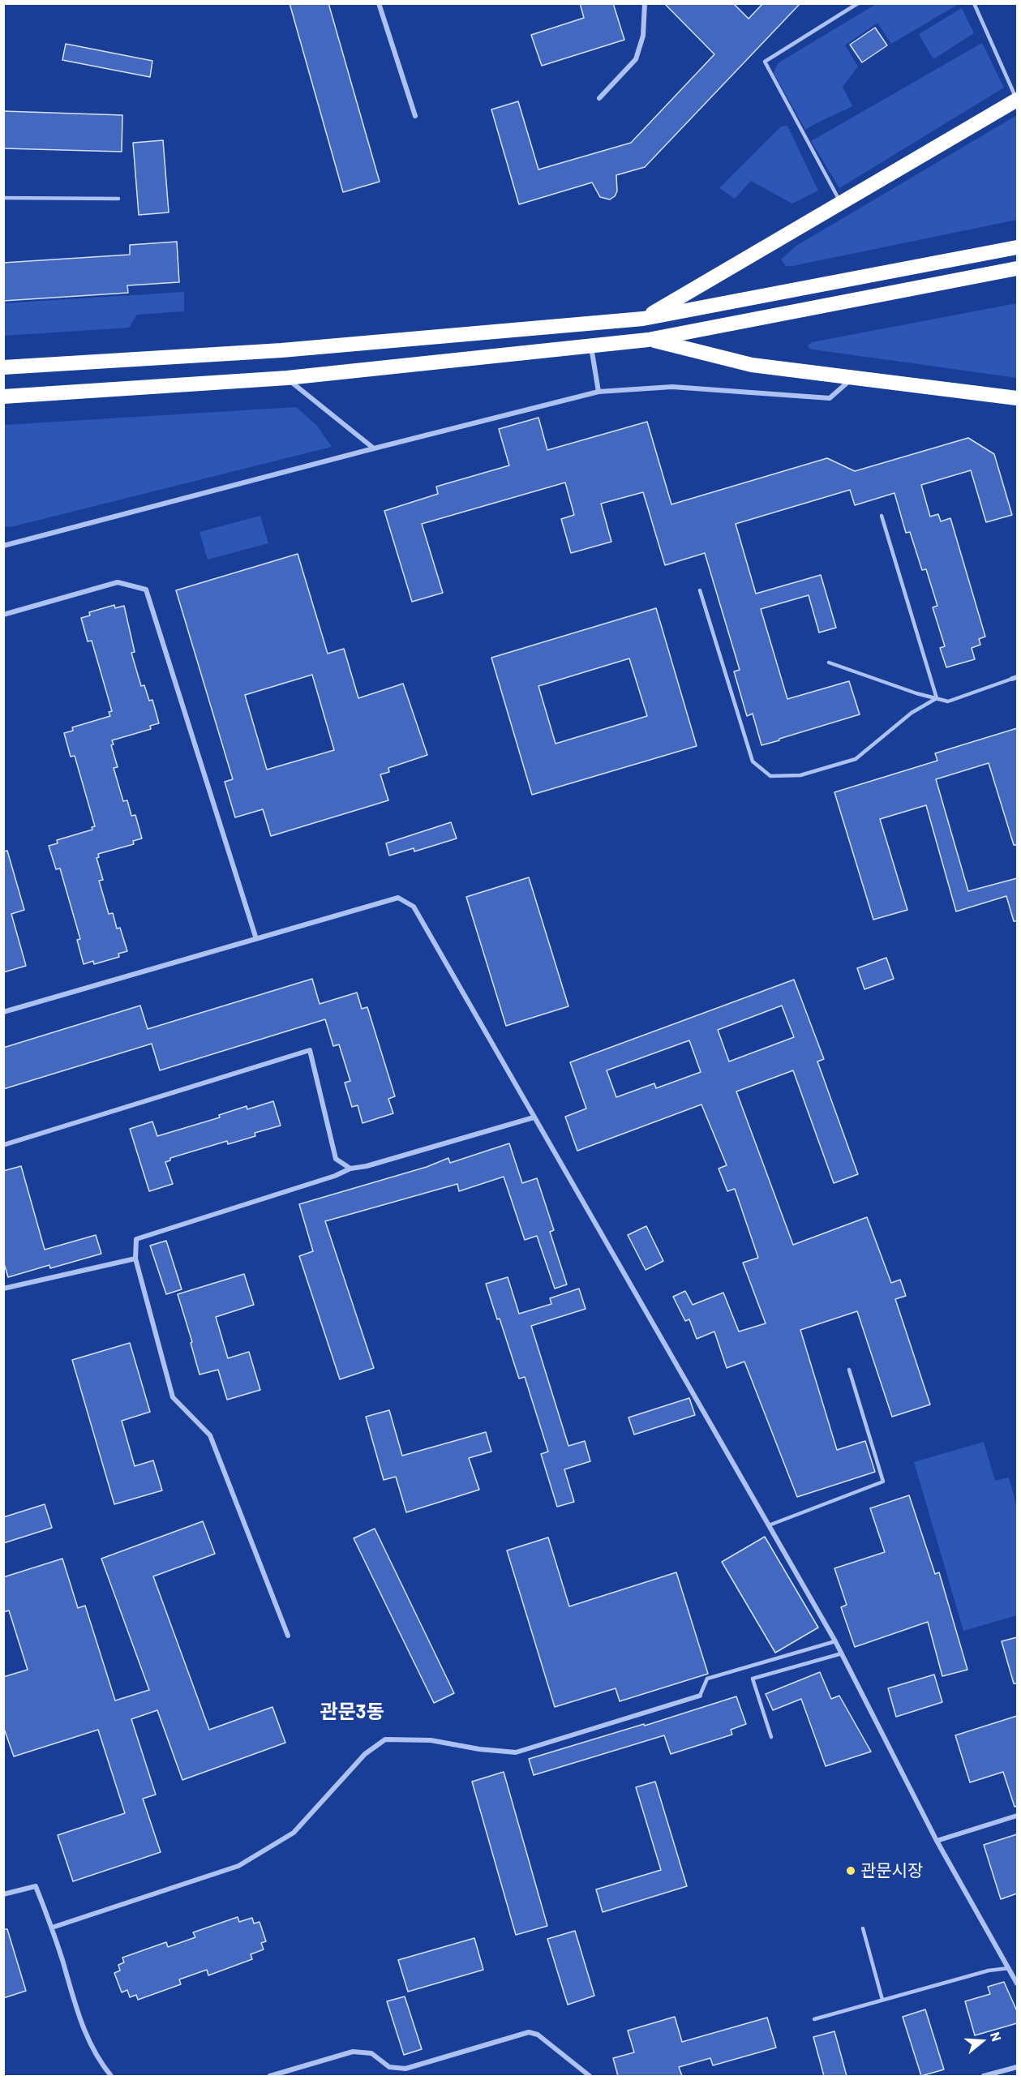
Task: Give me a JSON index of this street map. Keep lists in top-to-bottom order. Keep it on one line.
{"districts":["관문3동"],"places":["관문시장"],"north":"right"}
